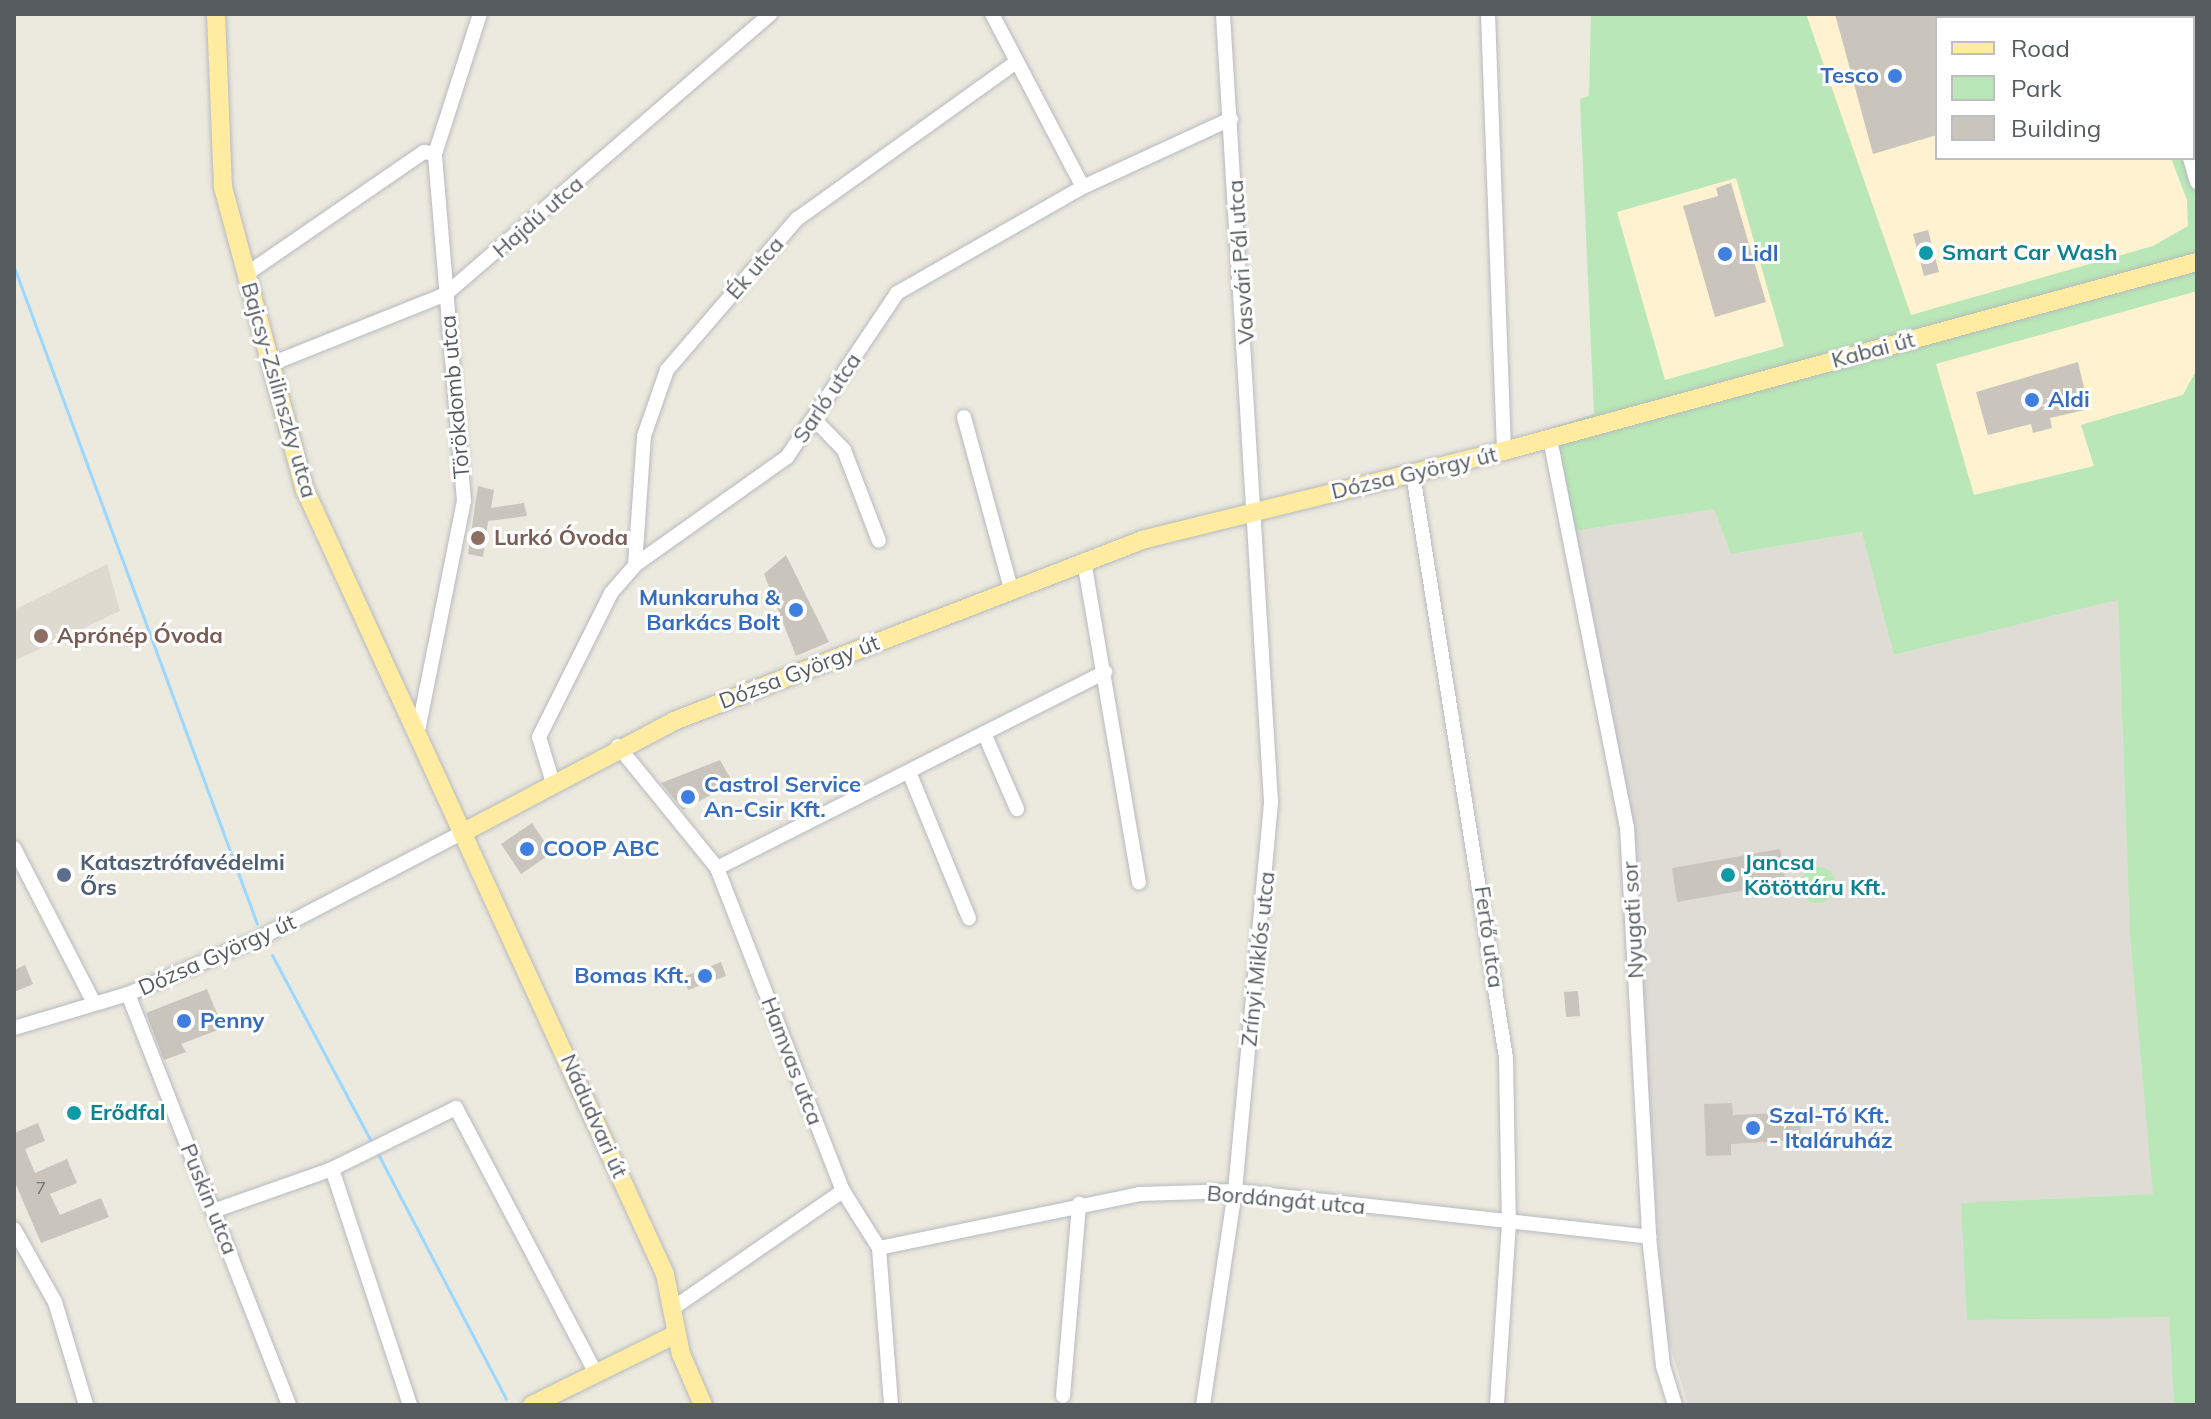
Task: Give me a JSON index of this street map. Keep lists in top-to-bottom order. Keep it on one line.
{"streets":{"main road":["Kabai út","Bajcsy-Zsilinszky utca","Dózsa György út","Nádudvari út"],"street":["Hajdú utca","Vasvári Pál utca","Ék utca","Törökdomb utca","Sarló utca","Nyugati sor","Fertő utca","Zrínyi Miklós utca","Hamvas utca","Puskin utca","Bordángát utca"]},"crossings":[["Hajdú utca","Bajcsy-Zsilinszky utca"],["Hajdú utca","Törökdomb utca"],["Vasvári Pál utca","Sarló utca"],["Vasvári Pál utca","Dózsa György út"],["Vasvári Pál utca","Zrínyi Miklós utca"],["Ék utca","Sarló utca"],["Kabai út","Dózsa György út"],["Kabai út","Nyugati sor"],["Bajcsy-Zsilinszky utca","Törökdomb utca"],["Bajcsy-Zsilinszky utca","Dózsa György út"],["Bajcsy-Zsilinszky utca","Nádudvari út"],["Sarló utca","Dózsa György út"],["Dózsa György út","Nyugati sor"],["Dózsa György út","Fertő utca"],["Dózsa György út","Zrínyi Miklós utca"],["Dózsa György út","Hamvas utca"],["Dózsa György út","Nádudvari út"],["Dózsa György út","Puskin utca"],["Nyugati sor","Bordángát utca"],["Fertő utca","Bordángát utca"],["Zrínyi Miklós utca","Bordángát utca"],["Hamvas utca","Bordángát utca"]],"places":["Tesco","Smart Car Wash","Lidl","Aldi","Lurkó Óvoda","Munkaruha & Barkács Bolt","Aprónép Óvoda","Castrol Service An-Csir Kft.","COOP ABC","Katasztrófavédelmi Őrs","Jancsa Kötöttáru Kft.","Bomas Kft.","Penny","Erődfal","Szal-Tó Kft. - Italáruház"],"house_numbers":["7"],"legend":["Road","Park","Building"]}
